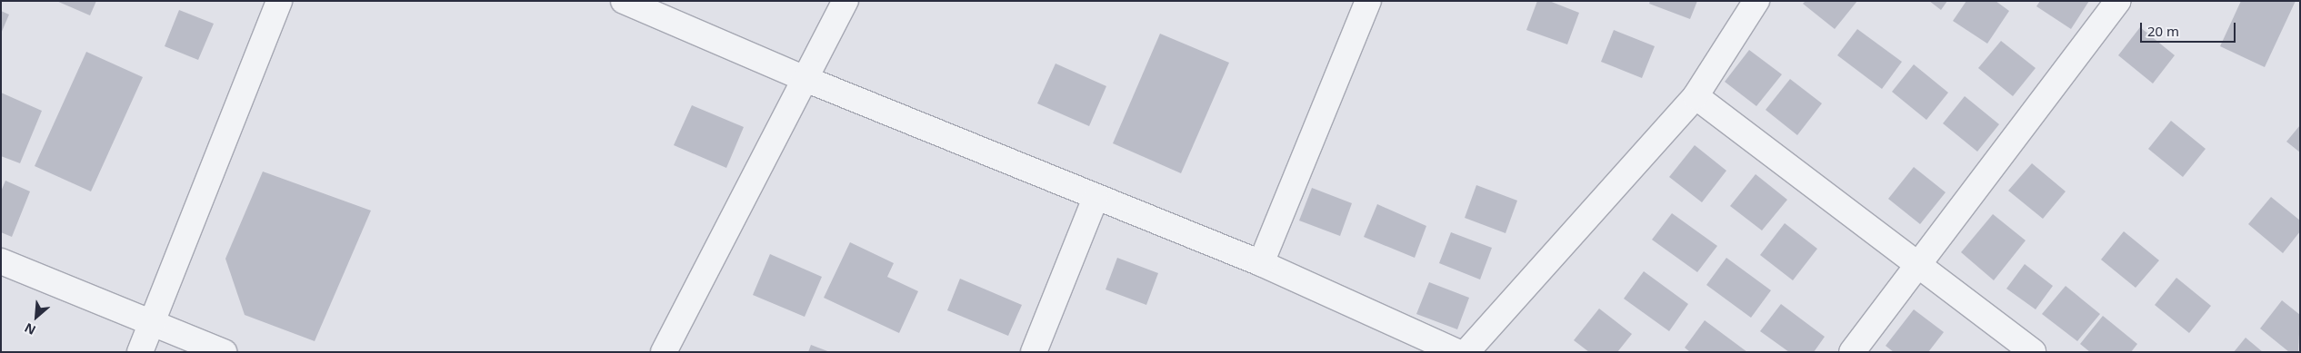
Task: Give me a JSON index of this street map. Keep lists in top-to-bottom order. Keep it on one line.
{"scale_bar":"20 m","north":"bottom left"}
